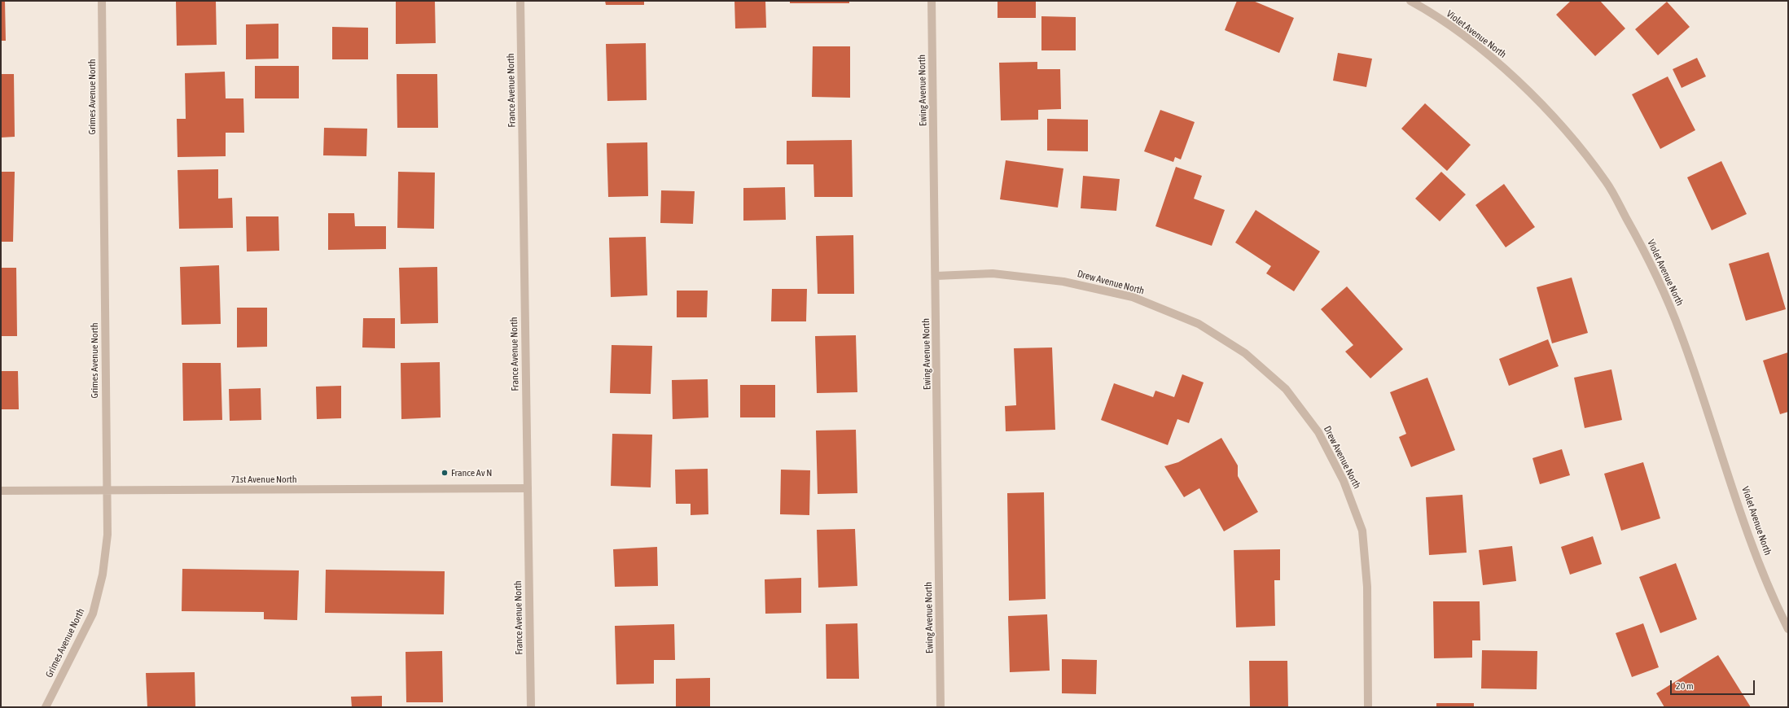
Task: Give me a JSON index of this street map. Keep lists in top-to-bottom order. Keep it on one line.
{"streets":{"street":["Violet Avenue North","France Avenue North","Ewing Avenue North","Grimes Avenue North","Drew Avenue North","71st Avenue North"]},"crossings":[["France Avenue North","71st Avenue North"],["Ewing Avenue North","Drew Avenue North"],["Grimes Avenue North","71st Avenue North"]],"places":["France Av N"],"scale_bar":"20 m"}
